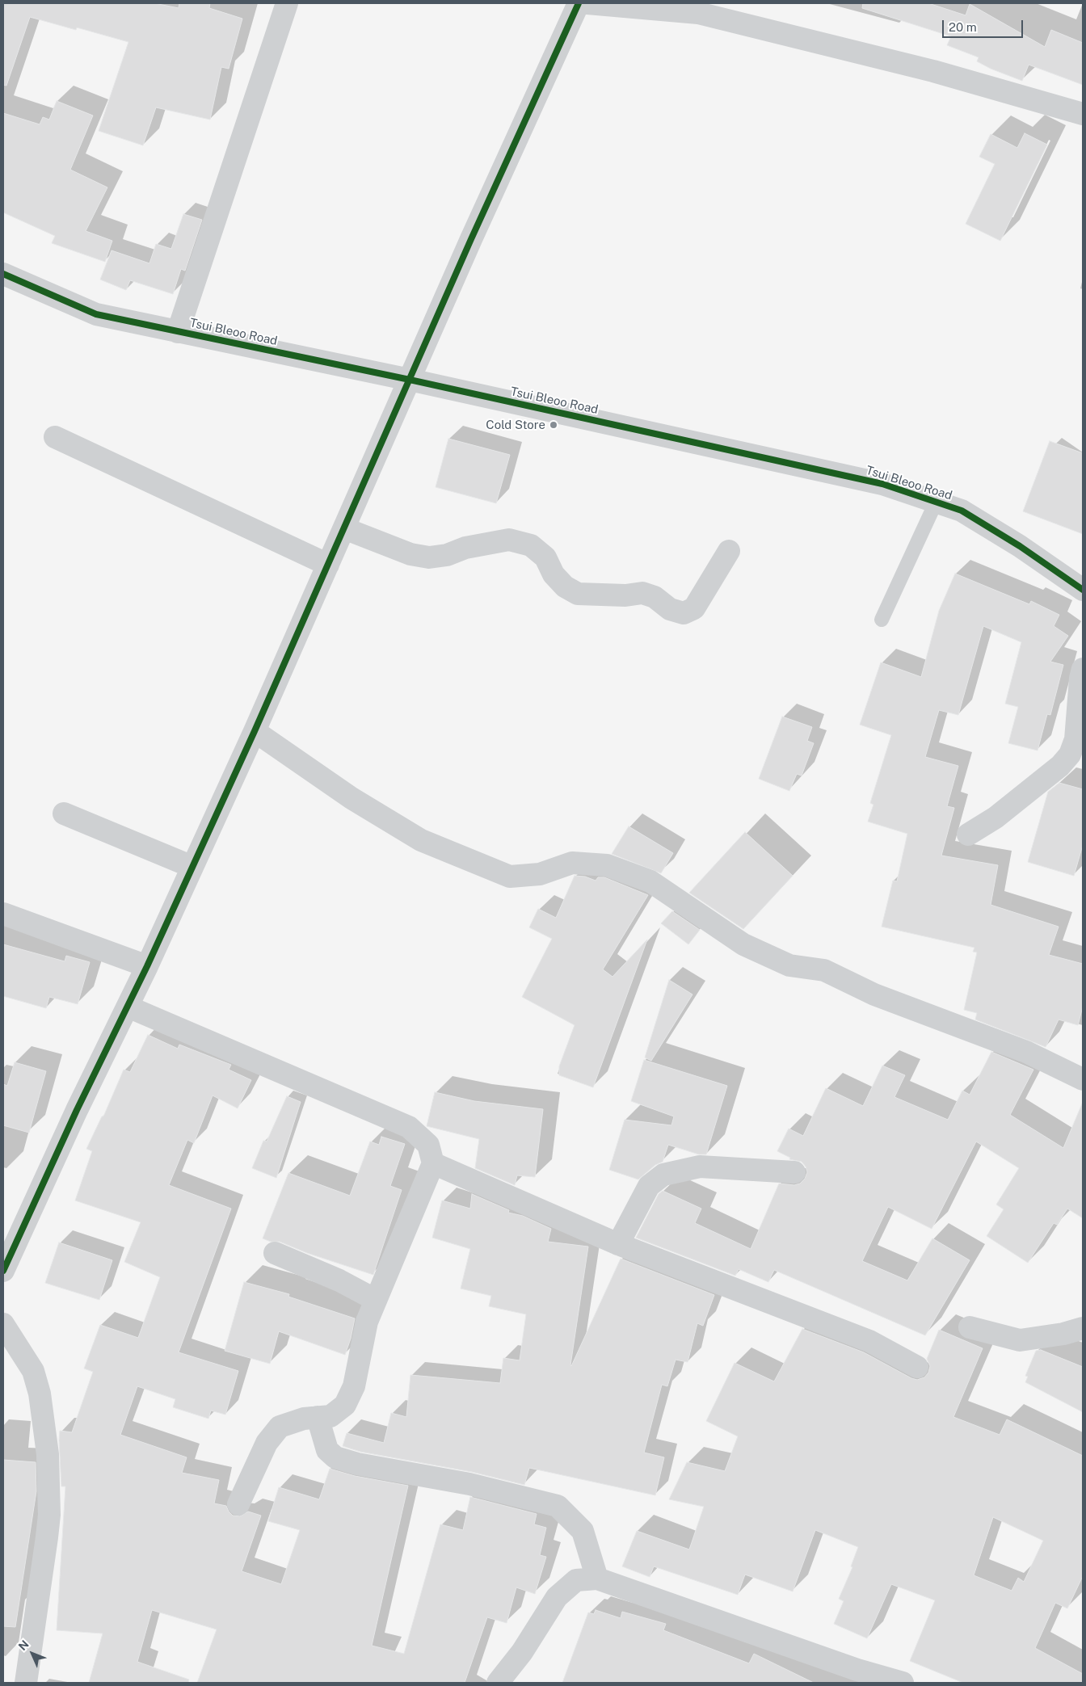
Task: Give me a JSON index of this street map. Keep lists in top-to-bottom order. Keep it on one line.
{"streets":{"street":["Tsui Bleoo Road"]},"places":["Cold Store"],"scale_bar":"20 m","north":"top left"}
